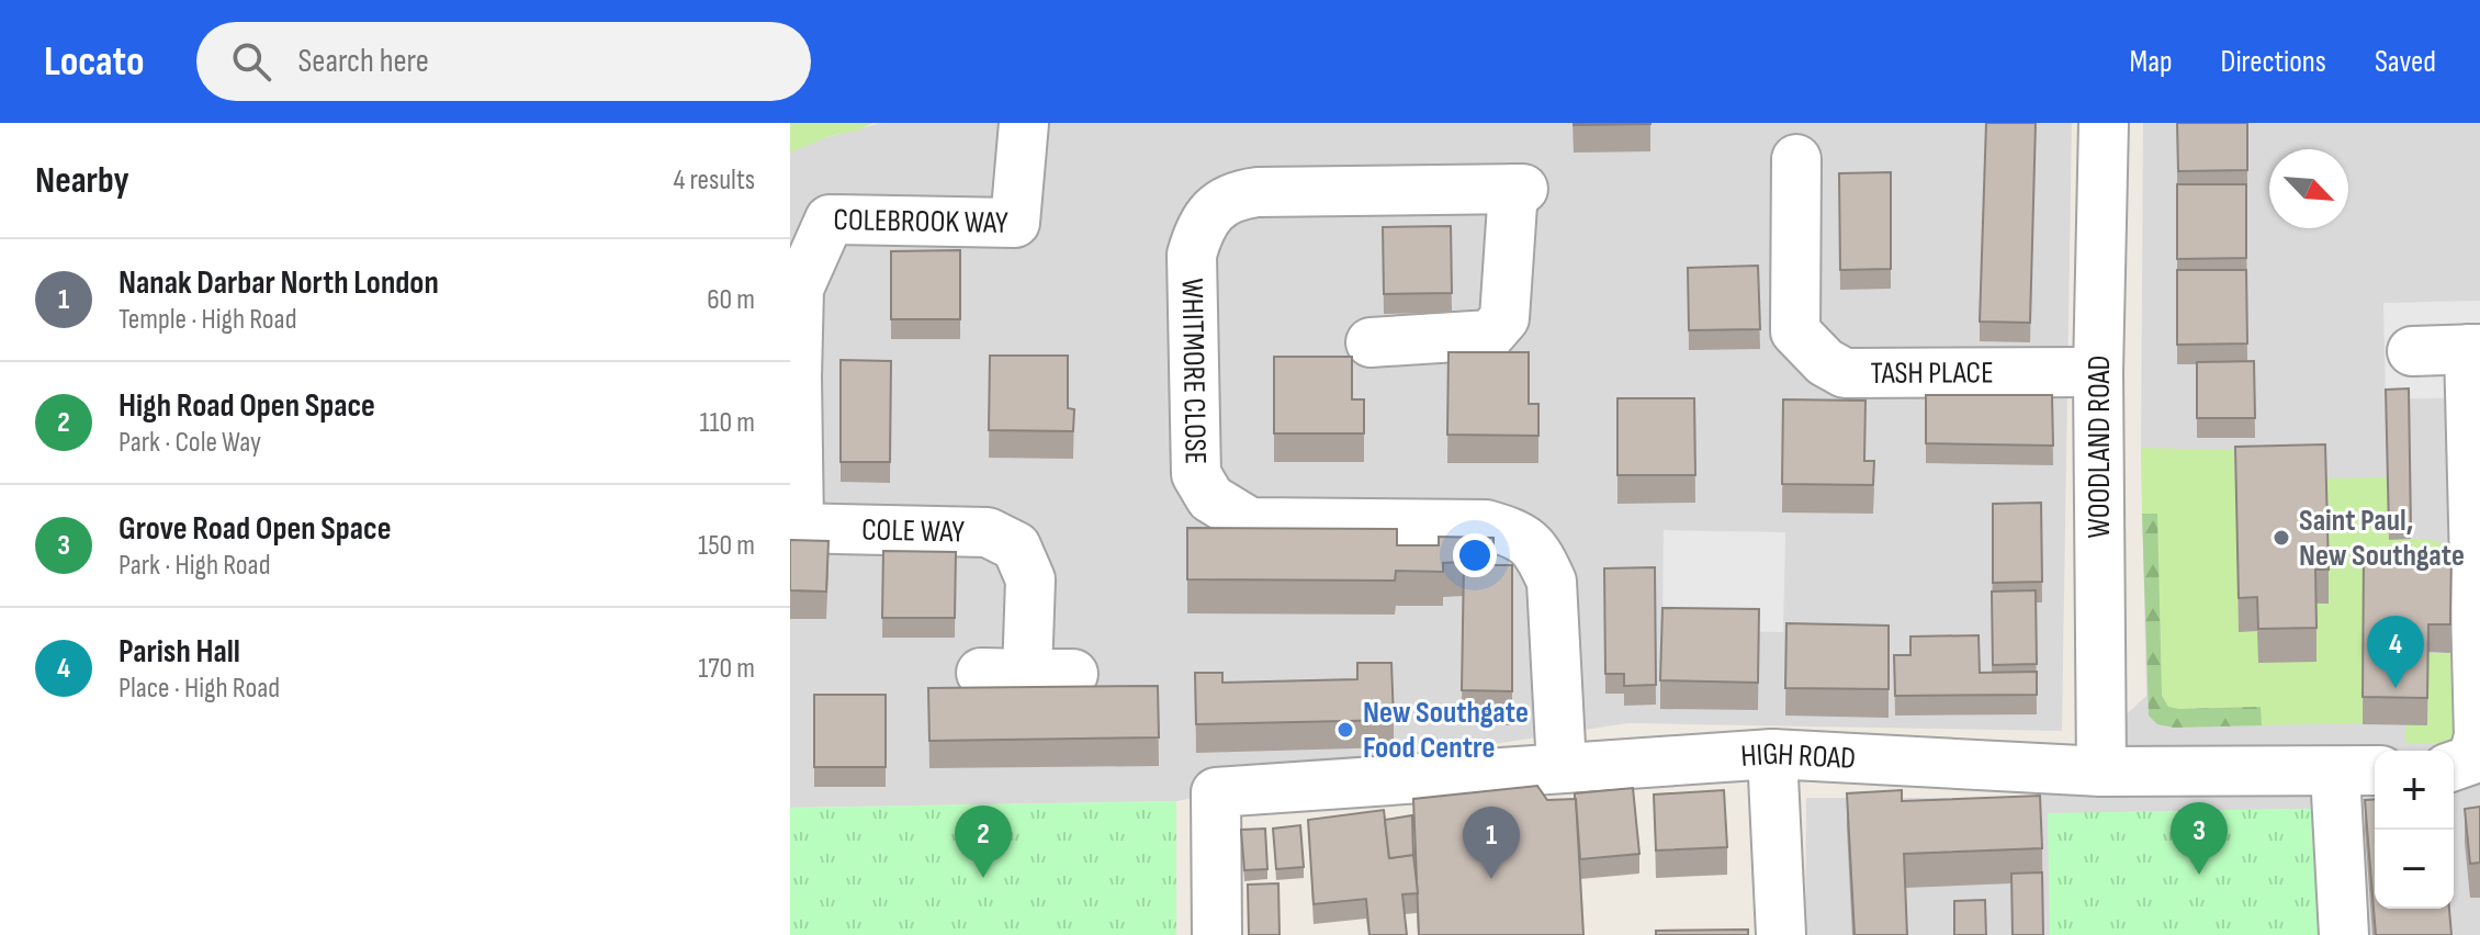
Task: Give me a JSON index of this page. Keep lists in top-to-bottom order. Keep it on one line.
{"streets":{"street":["COLEBROOK WAY","WHITMORE CLOSE","TASH PLACE","WOODLAND ROAD","COLE WAY","HIGH ROAD"]},"crossings":[["COLEBROOK WAY","COLE WAY"],["WHITMORE CLOSE","HIGH ROAD"],["TASH PLACE","WOODLAND ROAD"],["WOODLAND ROAD","HIGH ROAD"]],"places":["Saint Paul, New Southgate","New Southgate Food Centre"],"north":"bottom right","page":{"header":"Locato","search":"Search here","nav":["Map","Directions","Saved"],"heading":["Nearby","4 results"],"list":[{"mark":"1","name":"Nanak Darbar North London","note":"Temple · High Road","value":"60 m"},{"mark":"2","name":"High Road Open Space","note":"Park · Cole Way","value":"110 m"},{"mark":"3","name":"Grove Road Open Space","note":"Park · High Road","value":"150 m"},{"mark":"4","name":"Parish Hall","note":"Place · High Road","value":"170 m"}],"pins":["4","3","2","1"],"map_buttons":["+","−"]}}
